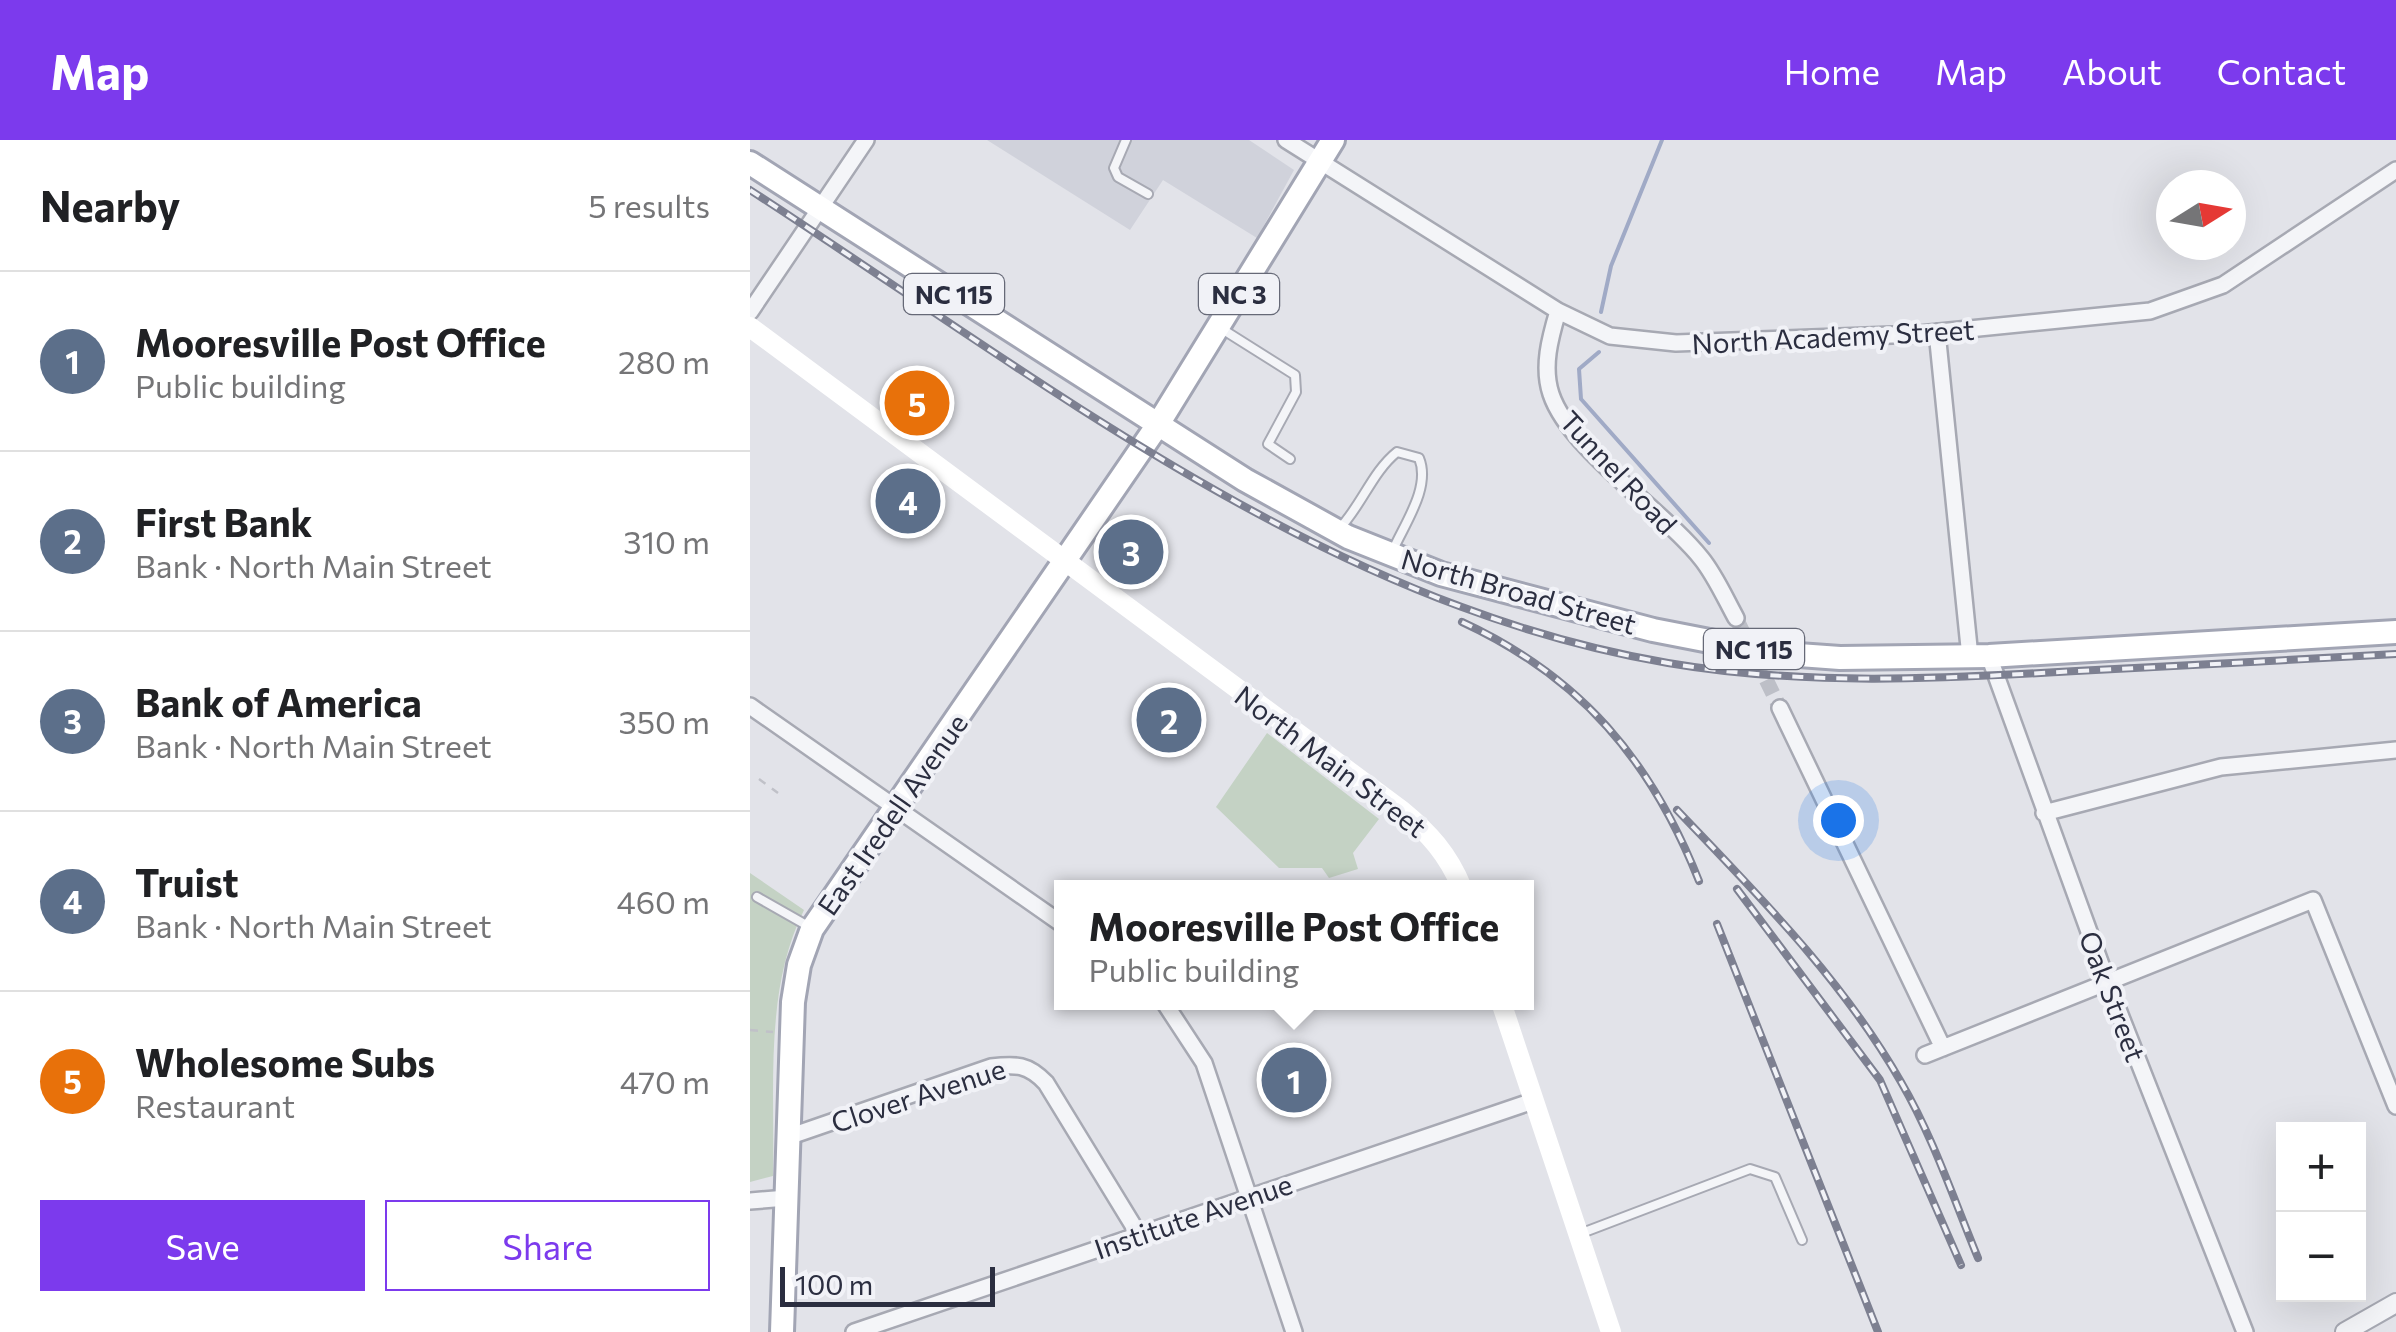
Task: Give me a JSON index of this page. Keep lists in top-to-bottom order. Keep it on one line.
{"streets":{"main road":["NC 115","NC 3","North Broad Street","North Main Street","East Iredell Avenue"],"street":["North Academy Street","Tunnel Road","Oak Street","Clover Avenue","Institute Avenue"]},"crossings":[["NC 3","North Academy Street"],["NC 3","North Broad Street"],["NC 3","North Main Street"],["NC 3","East Iredell Avenue"],["North Academy Street","Tunnel Road"],["North Academy Street","Oak Street"],["North Broad Street","Oak Street"],["North Main Street","East Iredell Avenue"],["East Iredell Avenue","Clover Avenue"],["Clover Avenue","Institute Avenue"]],"scale_bar":"100 m","north":"right","page":{"header":"Map","nav":["Home","Map","About","Contact"],"heading":["Nearby","5 results"],"list":[{"mark":"1","name":"Mooresville Post Office","note":"Public building","value":"280 m"},{"mark":"2","name":"First Bank","note":"Bank · North Main Street","value":"310 m"},{"mark":"3","name":"Bank of America","note":"Bank · North Main Street","value":"350 m"},{"mark":"4","name":"Truist","note":"Bank · North Main Street","value":"460 m"},{"mark":"5","name":"Wholesome Subs","note":"Restaurant","value":"470 m"}],"pins":["5","4","3","2","1"],"popup":["Mooresville Post Office","Public building"],"map_buttons":["+","−"],"buttons":["Save","Share"],"scale":"100 m"}}
